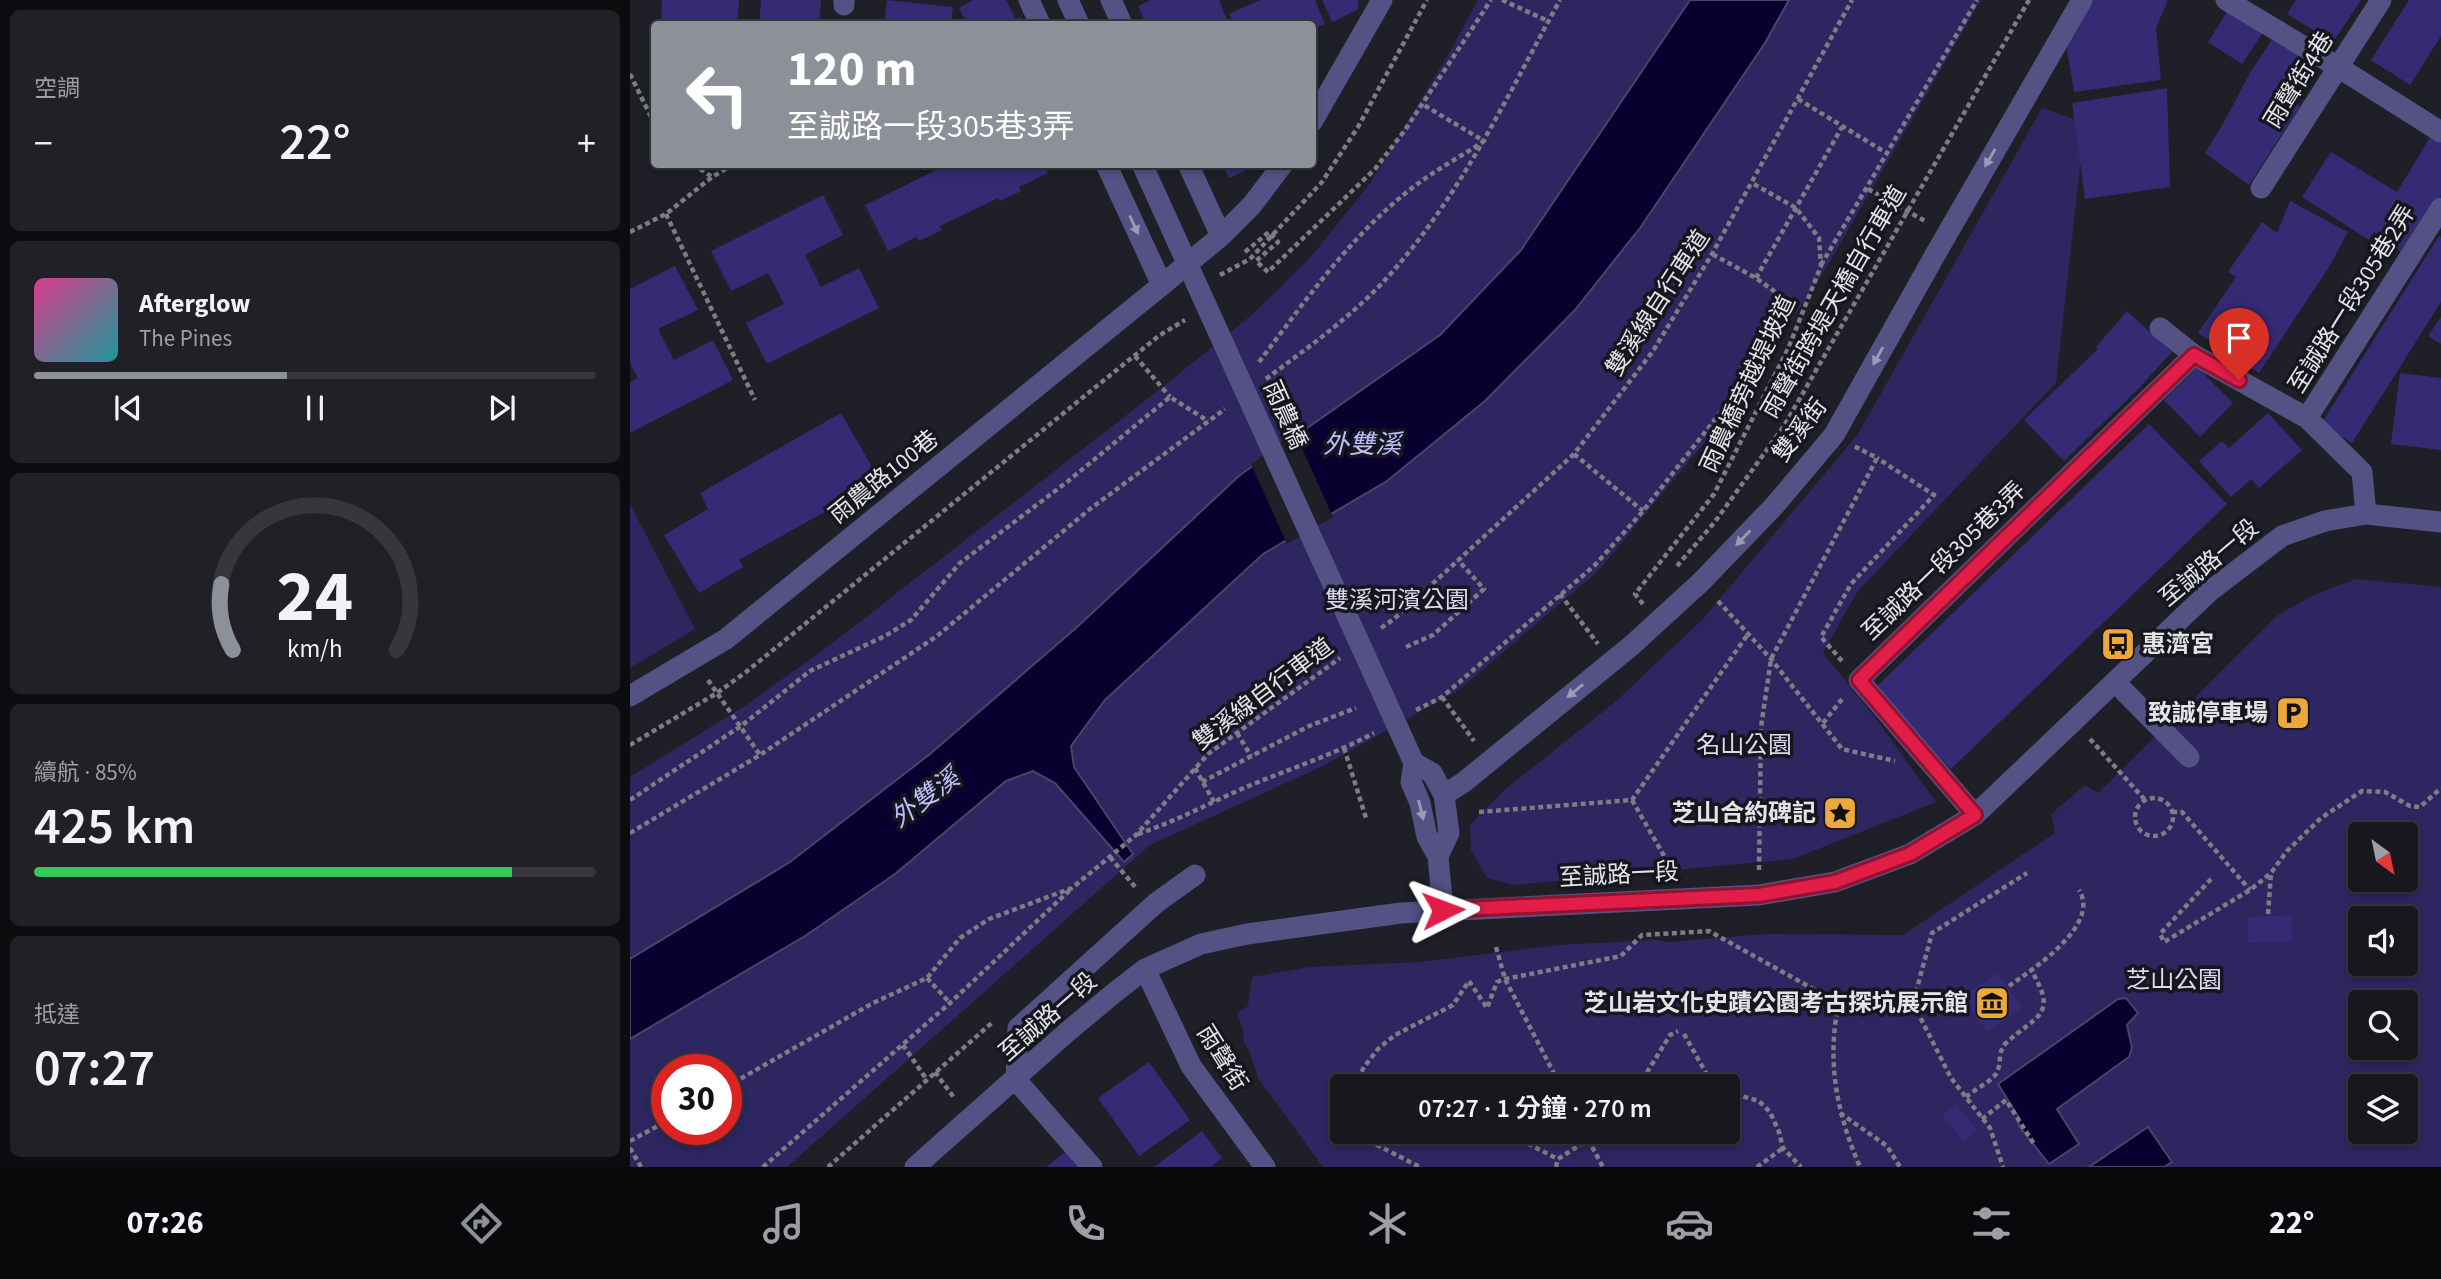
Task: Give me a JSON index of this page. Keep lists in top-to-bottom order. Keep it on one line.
{"streets":{"street":["雨聲街4巷","至誠路一段305巷2弄","雨農橋","雙溪街","雨農路100巷","至誠路一段305巷3弄","至誠路一段","雨聲街"],"path":["雨聲街跨堤天橋自行車道","雙溪線自行車道","雨農橋旁越堤坡道"]},"crossings":[["至誠路一段","雨聲街"]],"one_way":["雙溪街"],"water":["外雙溪"],"parks":["雙溪河濱公園","名山公園","芝山公園"],"places":{"bus stop":["惠濟宮"],"parking":["致誠停車場"],"place":["芝山合約碑記"],"museum":["芝山岩文化史蹟公園考古探坑展示館"]},"north":"bottom right","page":{"tile":["空調",["續航 · 85%","425 km"],["抵達","07:27"]],"turn":["120 m","至誠路一段305巷3弄"],"heat":["−","22°","+"],"song":["Afterglow","The Pines"],"limit":"30","trip":"07:27 · 1 分鐘 · 270 m","tabs":["07:26","22°"],"gauge":["24","km/h"]}}
